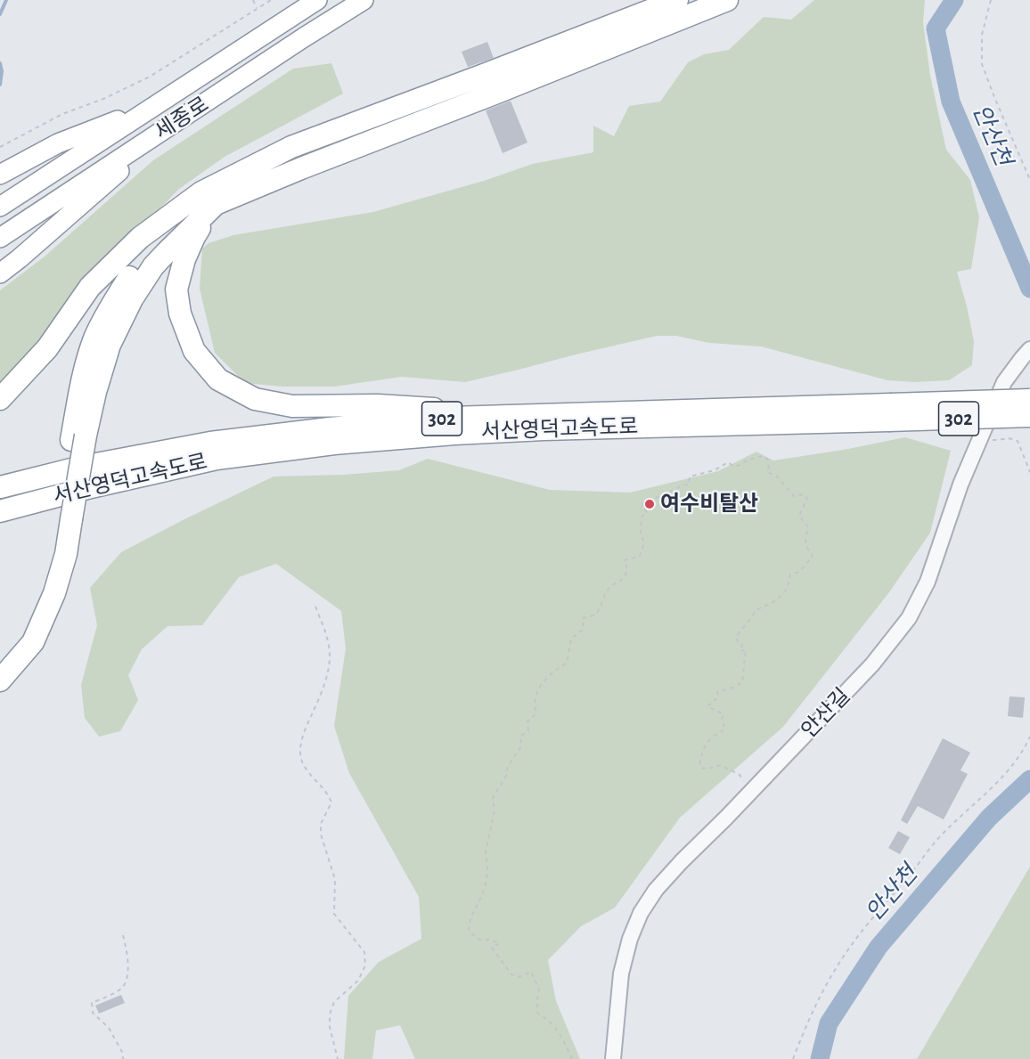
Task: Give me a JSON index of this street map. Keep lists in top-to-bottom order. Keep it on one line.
{"streets":{"highway":["세종로","302","서산영덕고속도로"],"street":["안산길"]},"water":["안산천"],"places":["여수비탈산"]}
